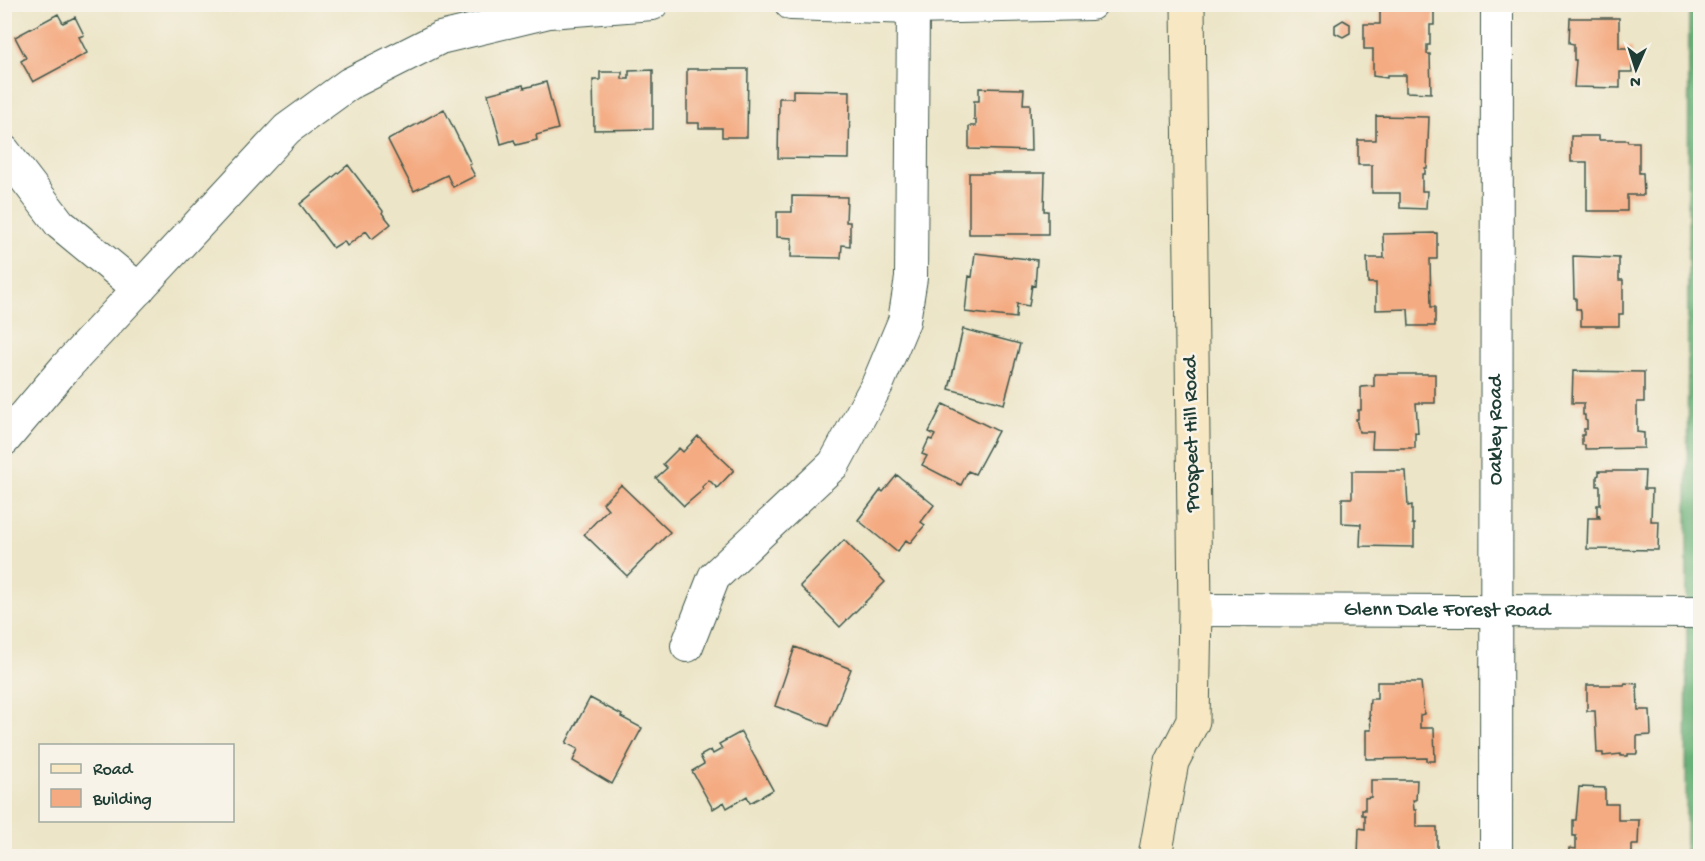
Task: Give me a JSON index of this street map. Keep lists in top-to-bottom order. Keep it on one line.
{"streets":{"street":["Oakley Road","Prospect Hill Road","Glenn Dale Forest Road"]},"crossings":[["Oakley Road","Glenn Dale Forest Road"],["Prospect Hill Road","Glenn Dale Forest Road"]],"legend":["Road","Building"],"north":"bottom"}
